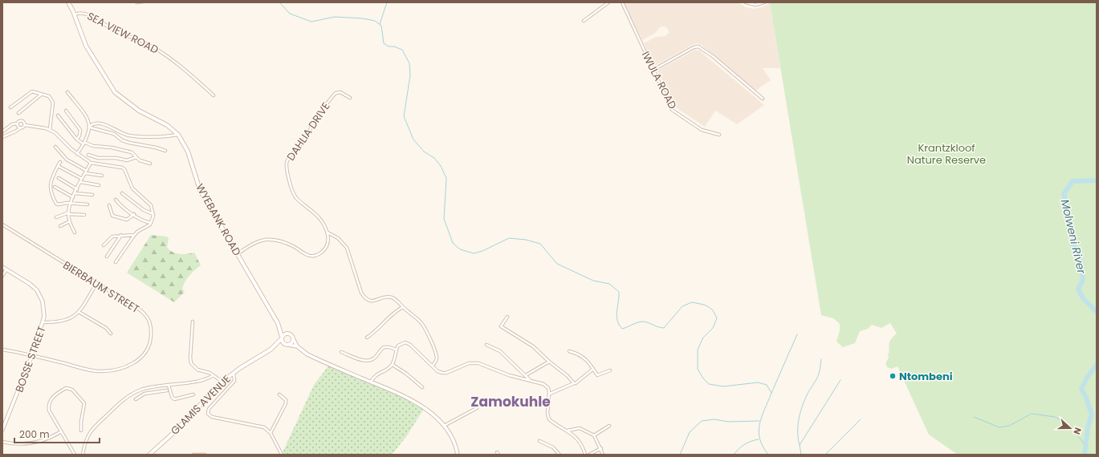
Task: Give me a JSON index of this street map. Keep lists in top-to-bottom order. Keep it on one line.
{"streets":{"main road":["WYEBANK ROAD","GLAMIS AVENUE"],"street":["SEA VIEW ROAD","IWULA ROAD","DAHLIA DRIVE","BIERBAUM STREET","BOSSE STREET"]},"crossings":[["SEA VIEW ROAD","WYEBANK ROAD"],["WYEBANK ROAD","GLAMIS AVENUE"],["BIERBAUM STREET","BOSSE STREET"]],"districts":["Zamokuhle"],"water":["Molweni River"],"parks":["Krantzkloof Nature Reserve"],"places":["Ntombeni"],"scale_bar":"200 m","north":"right"}
